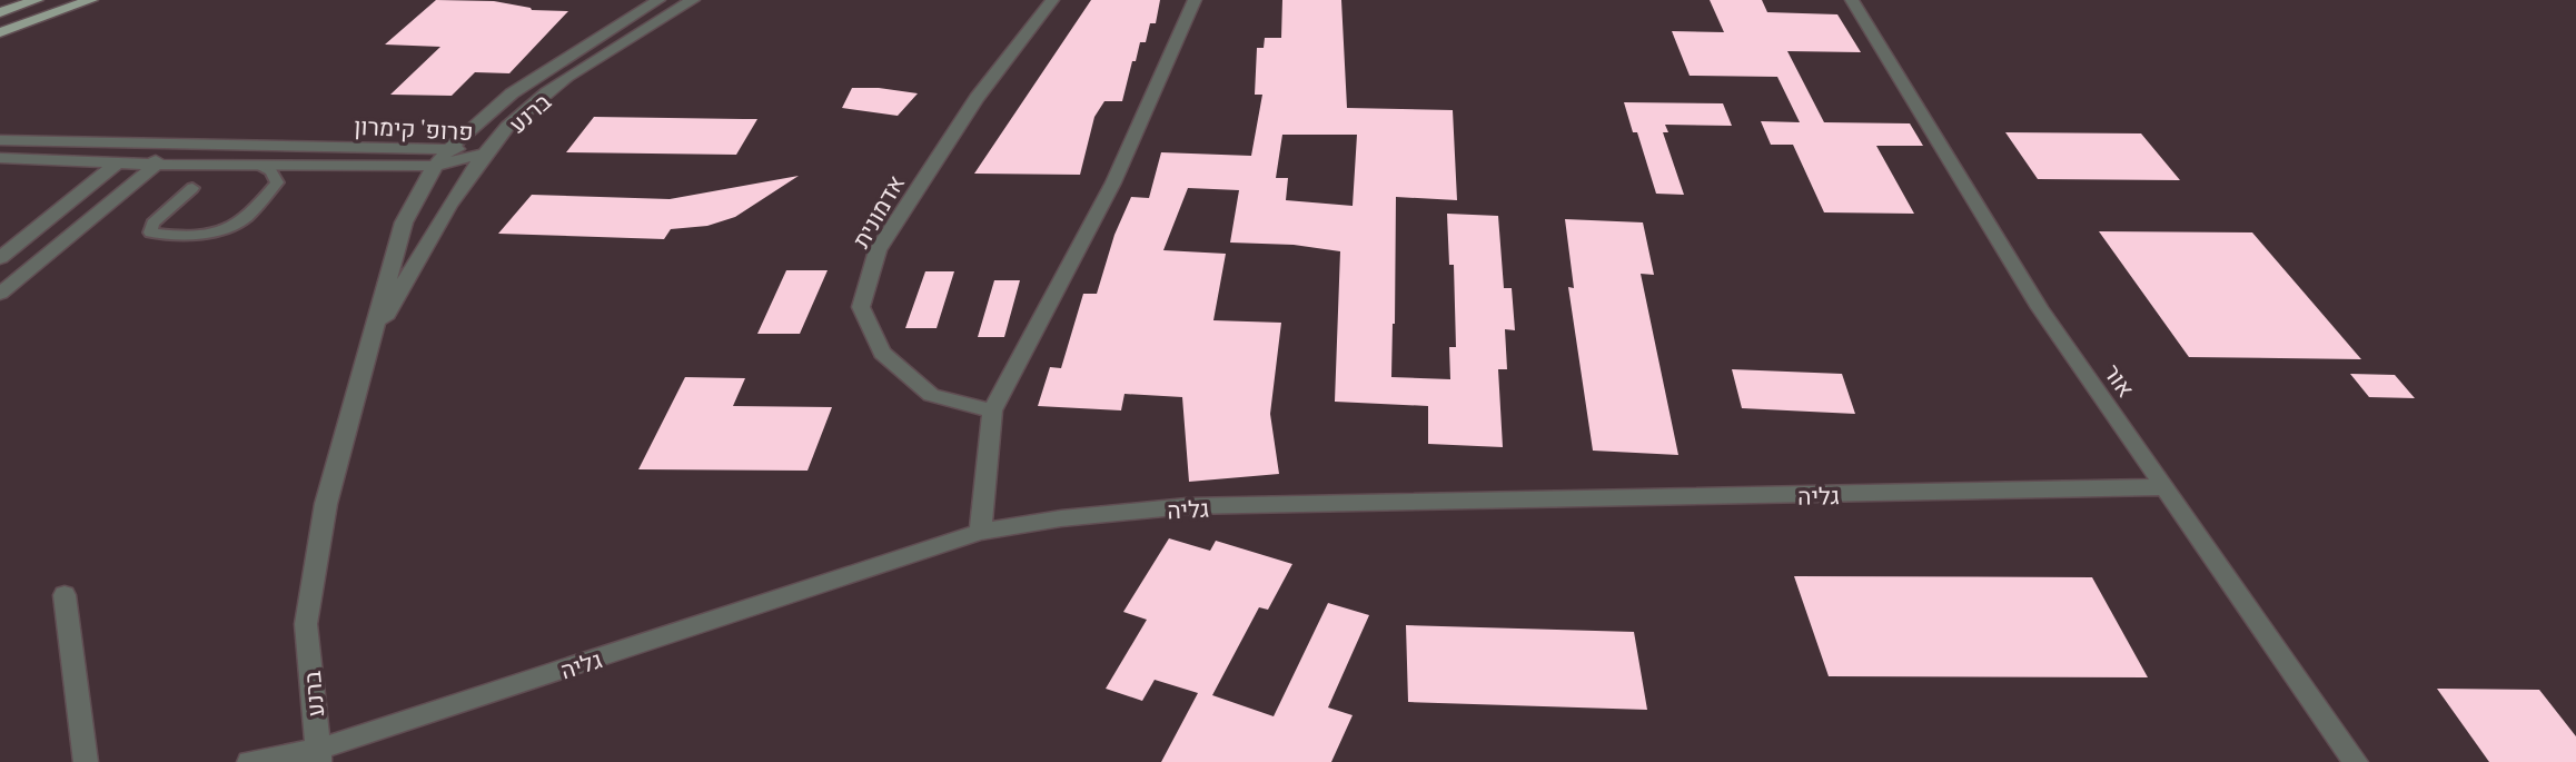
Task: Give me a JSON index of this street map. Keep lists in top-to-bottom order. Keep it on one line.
{"streets":{"street":["ברנע","פרופ' קימרון","אדמונית","אור","גליה"]},"crossings":[["ברנע","פרופ' קימרון"],["ברנע","גליה"],["אור","גליה"]]}
